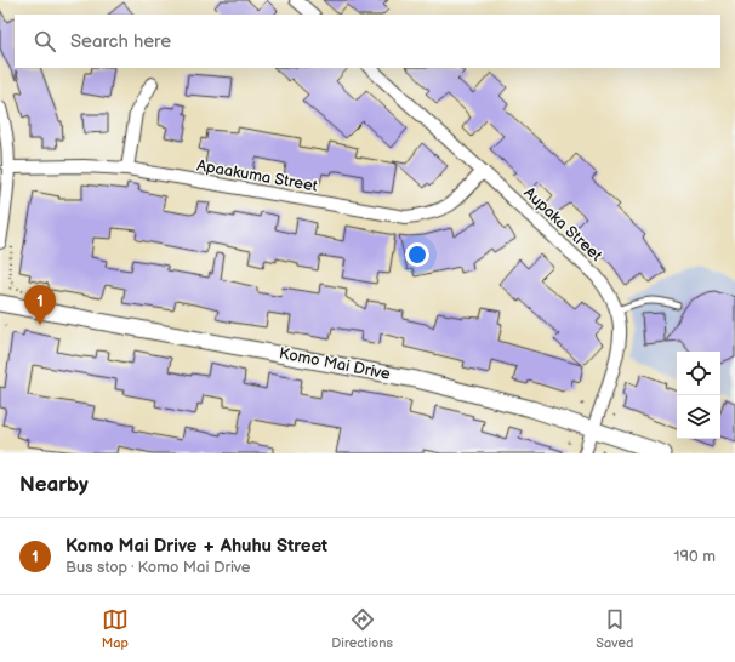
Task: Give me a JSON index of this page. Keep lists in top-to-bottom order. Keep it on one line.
{"streets":{"street":["Apaakuma Street","Aupaka Street","Komo Mai Drive"]},"crossings":[["Apaakuma Street","Aupaka Street"],["Aupaka Street","Komo Mai Drive"]],"page":{"search":"Search here","pins":"1","heading":"Nearby","list":[{"mark":"1","name":"Komo Mai Drive + Ahuhu Street","note":"Bus stop · Komo Mai Drive","value":"190 m"}],"nav":["Map","Directions","Saved"]}}
